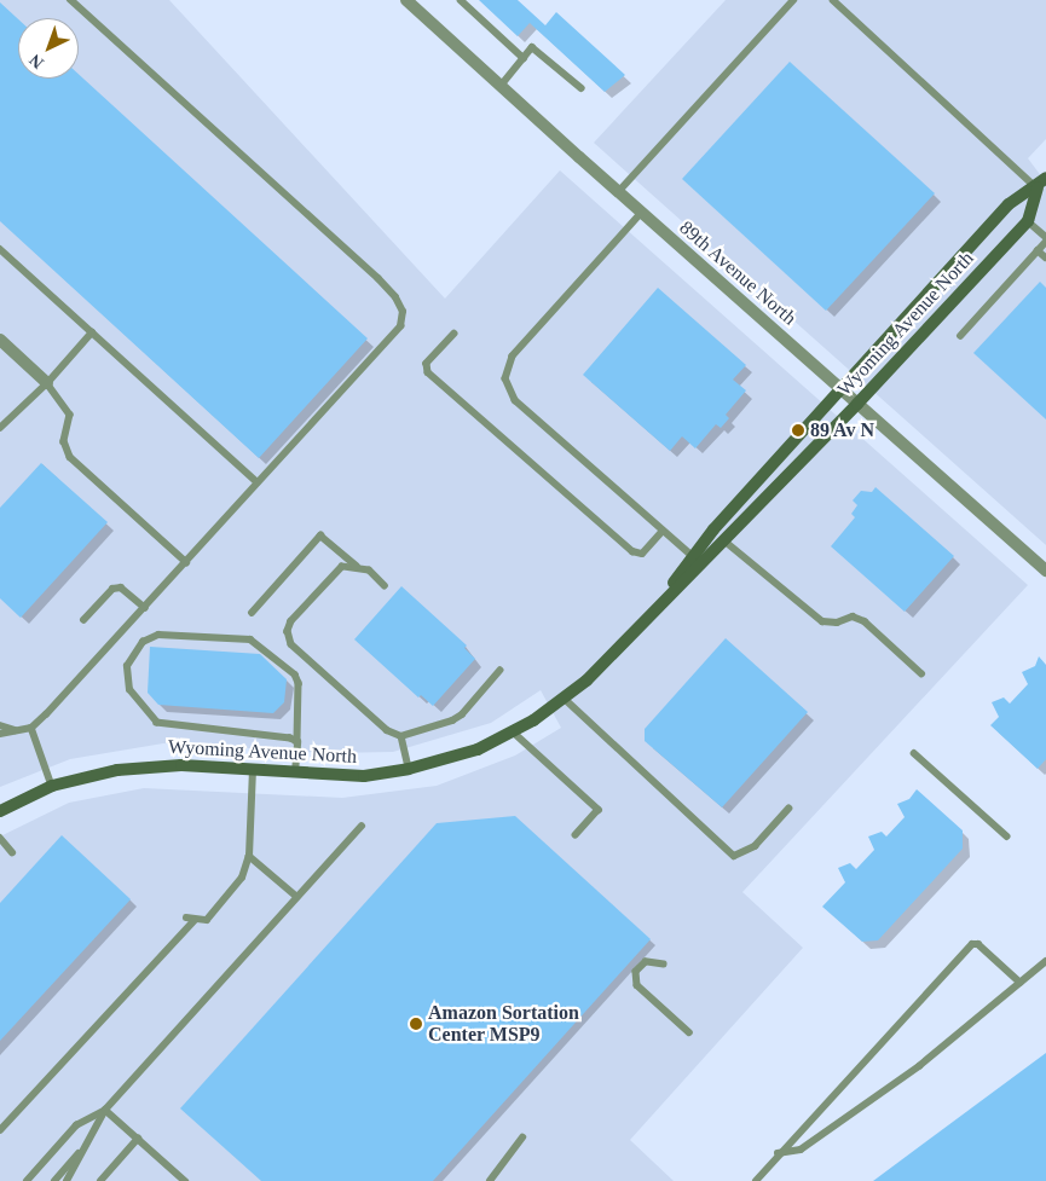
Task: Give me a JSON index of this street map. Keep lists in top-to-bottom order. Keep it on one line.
{"streets":{"street":["89th Avenue North","Wyoming Avenue North"]},"crossings":[["89th Avenue North","Wyoming Avenue North"]],"places":["89 Av N","Amazon Sortation Center MSP9"],"north":"bottom left"}
